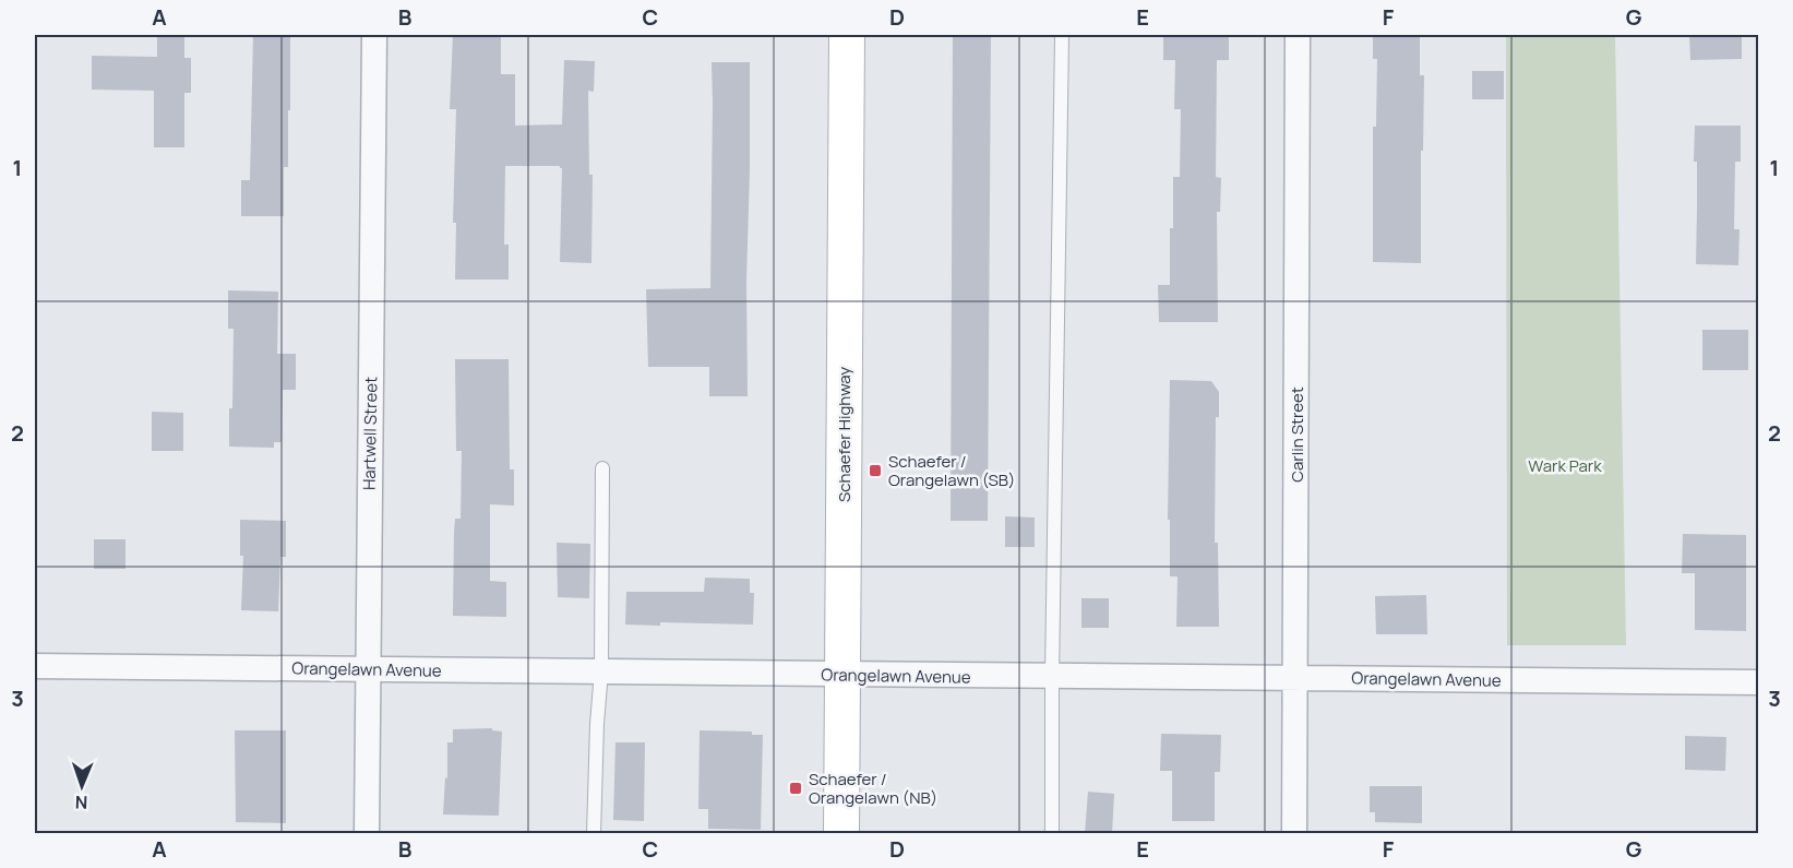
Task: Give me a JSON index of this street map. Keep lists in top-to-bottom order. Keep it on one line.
{"streets":{"main road":["Schaefer Highway"],"street":["Hartwell Street","Carlin Street","Orangelawn Avenue"]},"crossings":[["Hartwell Street","Orangelawn Avenue"],["Schaefer Highway","Orangelawn Avenue"],["Carlin Street","Orangelawn Avenue"]],"parks":["Wark Park"],"places":{"transit":["Schaefer / Orangelawn (SB)","Schaefer / Orangelawn (NB)"]},"north":"bottom","grid":{"columns":["A","B","C","D","E","F","G"],"rows":["1","2","3"]}}
